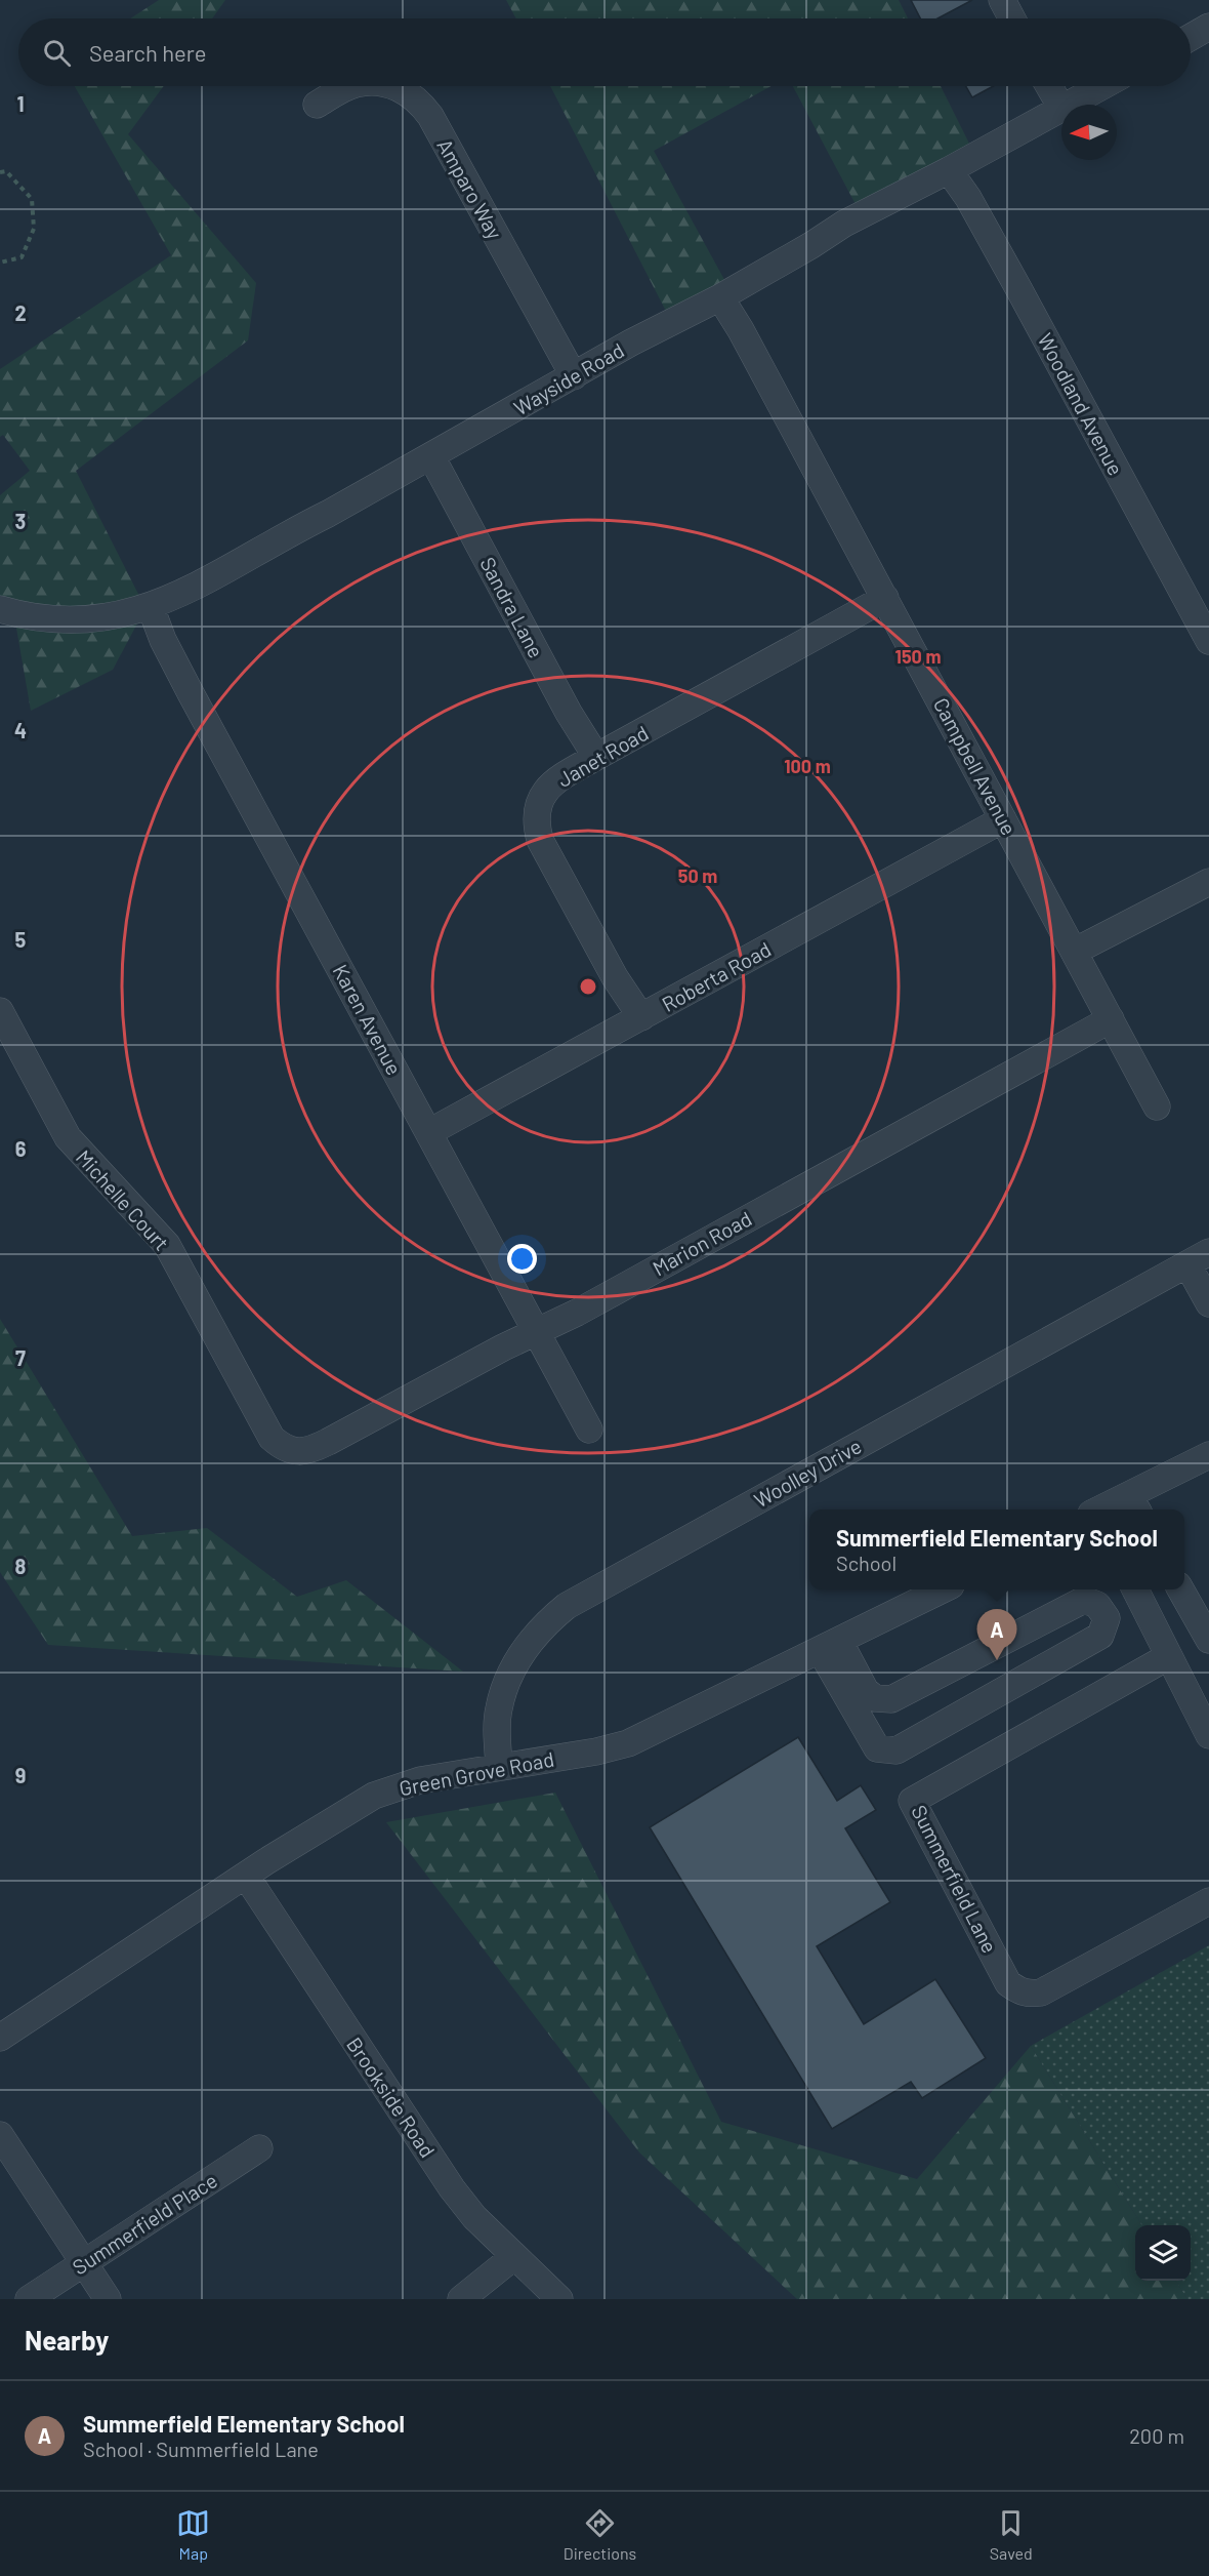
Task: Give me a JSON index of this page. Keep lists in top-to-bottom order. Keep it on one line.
{"streets":{"street":["Amparo Way","Wayside Road","Woodland Avenue","Sandra Lane","Janet Road","Campbell Avenue","Roberta Road","Karen Avenue","Michelle Court","Marion Road","Woolley Drive","Green Grove Road","Summerfield Lane","Brookside Road","Summerfield Place"]},"crossings":[["Amparo Way","Wayside Road"],["Wayside Road","Woodland Avenue"],["Wayside Road","Sandra Lane"],["Wayside Road","Campbell Avenue"],["Wayside Road","Karen Avenue"],["Sandra Lane","Janet Road"],["Janet Road","Campbell Avenue"],["Janet Road","Roberta Road"],["Campbell Avenue","Roberta Road"],["Campbell Avenue","Marion Road"],["Roberta Road","Karen Avenue"],["Karen Avenue","Marion Road"],["Michelle Court","Marion Road"],["Woolley Drive","Green Grove Road"],["Green Grove Road","Brookside Road"]],"north":"left","page":{"search":"Search here","popup":["Summerfield Elementary School","School"],"pins":"A","heading":"Nearby","list":[{"mark":"A","name":"Summerfield Elementary School","note":"School · Summerfield Lane","value":"200 m"}],"nav":["Map","Directions","Saved"]},"grid":{"rows":["1","2","3","4","5","6","7","8","9"]},"rings":["150 m","100 m","50 m"]}
